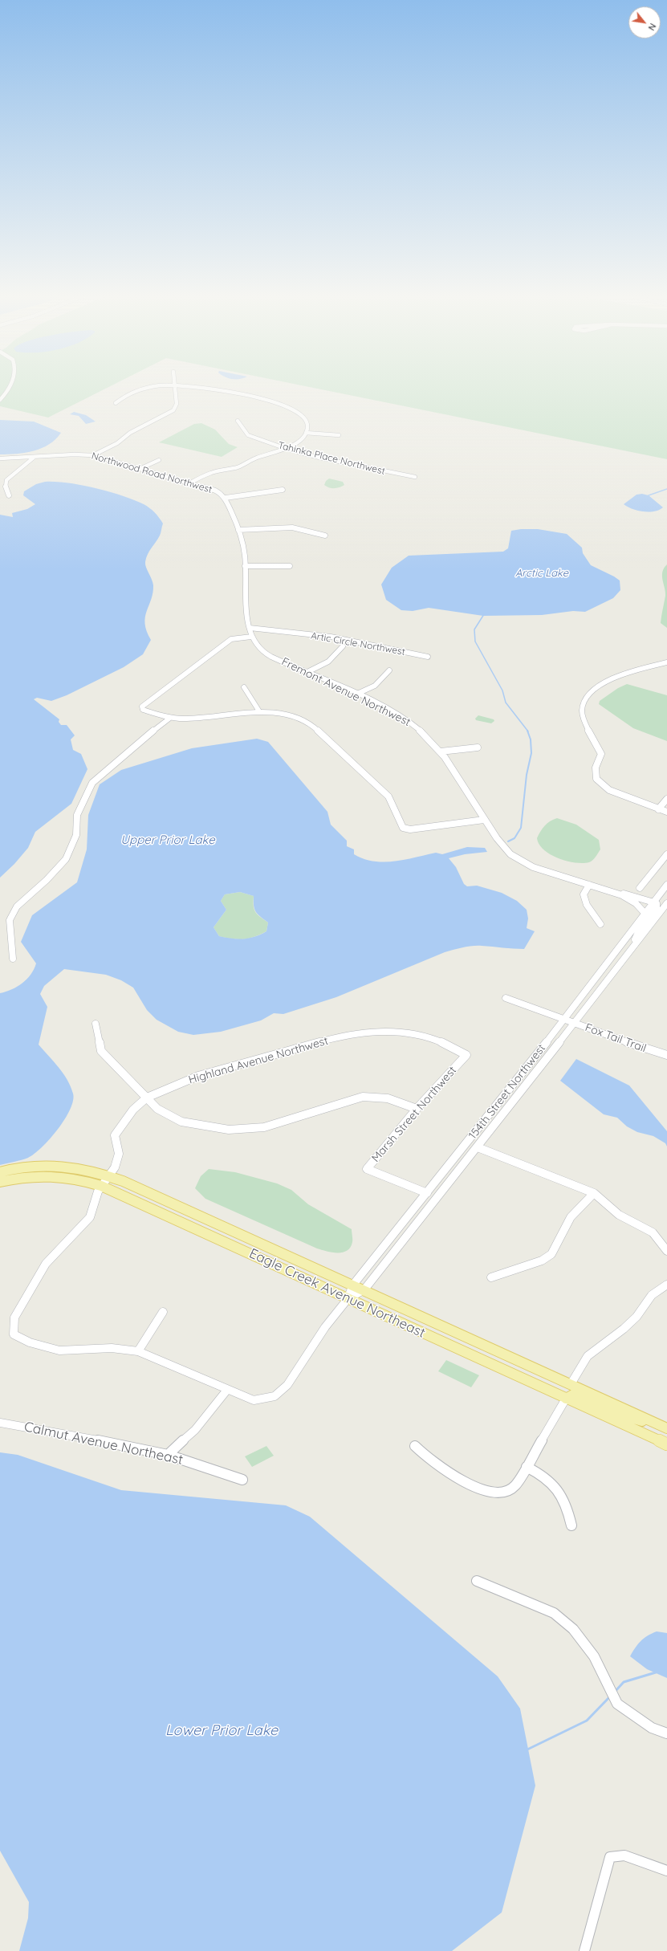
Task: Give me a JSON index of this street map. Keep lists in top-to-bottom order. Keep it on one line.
{"streets":{"main road":["Eagle Creek Avenue Northeast"],"street":["Tahinka Place Northwest","Northwood Road Northwest","Artic Circle Northwest","Fremont Avenue Northwest","Fox Tail Trail","Highland Avenue Northwest","154th Street Northwest","Marsh Street Northwest","Calmut Avenue Northeast"]},"crossings":[["Northwood Road Northwest","Artic Circle Northwest"],["Northwood Road Northwest","Fremont Avenue Northwest"],["Artic Circle Northwest","Fremont Avenue Northwest"],["Fremont Avenue Northwest","154th Street Northwest"],["Fox Tail Trail","154th Street Northwest"],["Highland Avenue Northwest","154th Street Northwest"],["Highland Avenue Northwest","Marsh Street Northwest"],["Highland Avenue Northwest","Eagle Creek Avenue Northeast"],["154th Street Northwest","Marsh Street Northwest"],["154th Street Northwest","Eagle Creek Avenue Northeast"]],"water":["Arctic Lake","Upper Prior Lake","Lower Prior Lake"],"north":"bottom right"}
